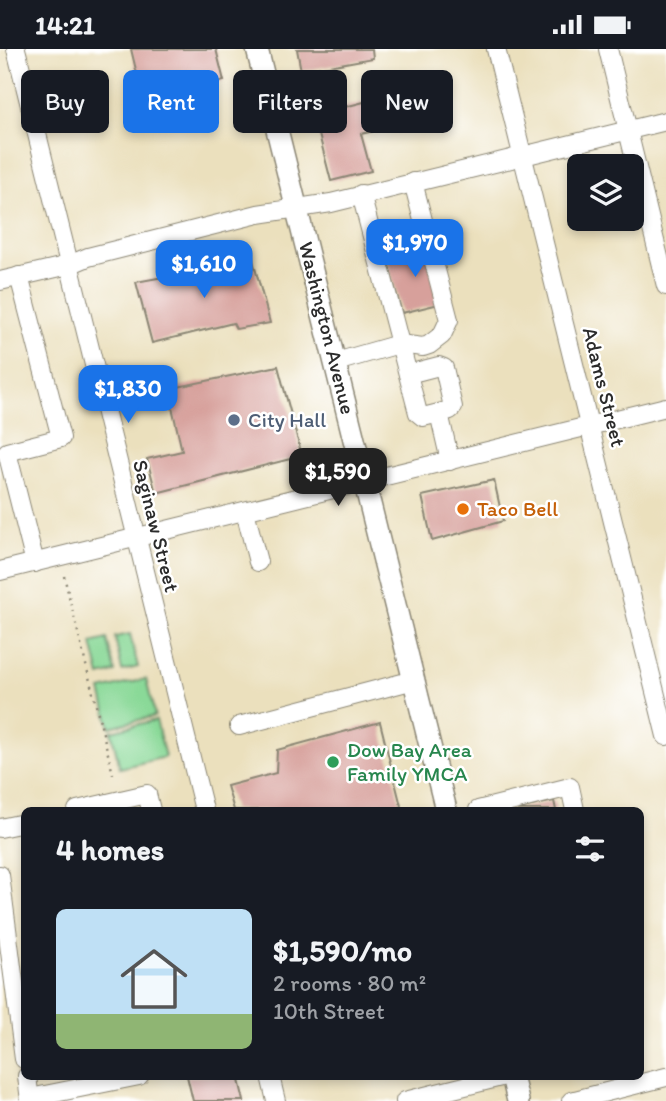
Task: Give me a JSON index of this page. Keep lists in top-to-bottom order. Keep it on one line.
{"streets":{"main road":["Washington Avenue"],"street":["Adams Street","Saginaw Street"]},"places":["City Hall","Taco Bell","Dow Bay Area Family YMCA"],"page":{"status":"14:21","chip":["Buy","Rent","Filters","New"],"price":["$1,970","$1,610","$1,830","$1,590"],"heading":"4 homes","list":[{"name":"$1,590/mo","note":"2 rooms · 80 m² · 10th Street"}]}}
